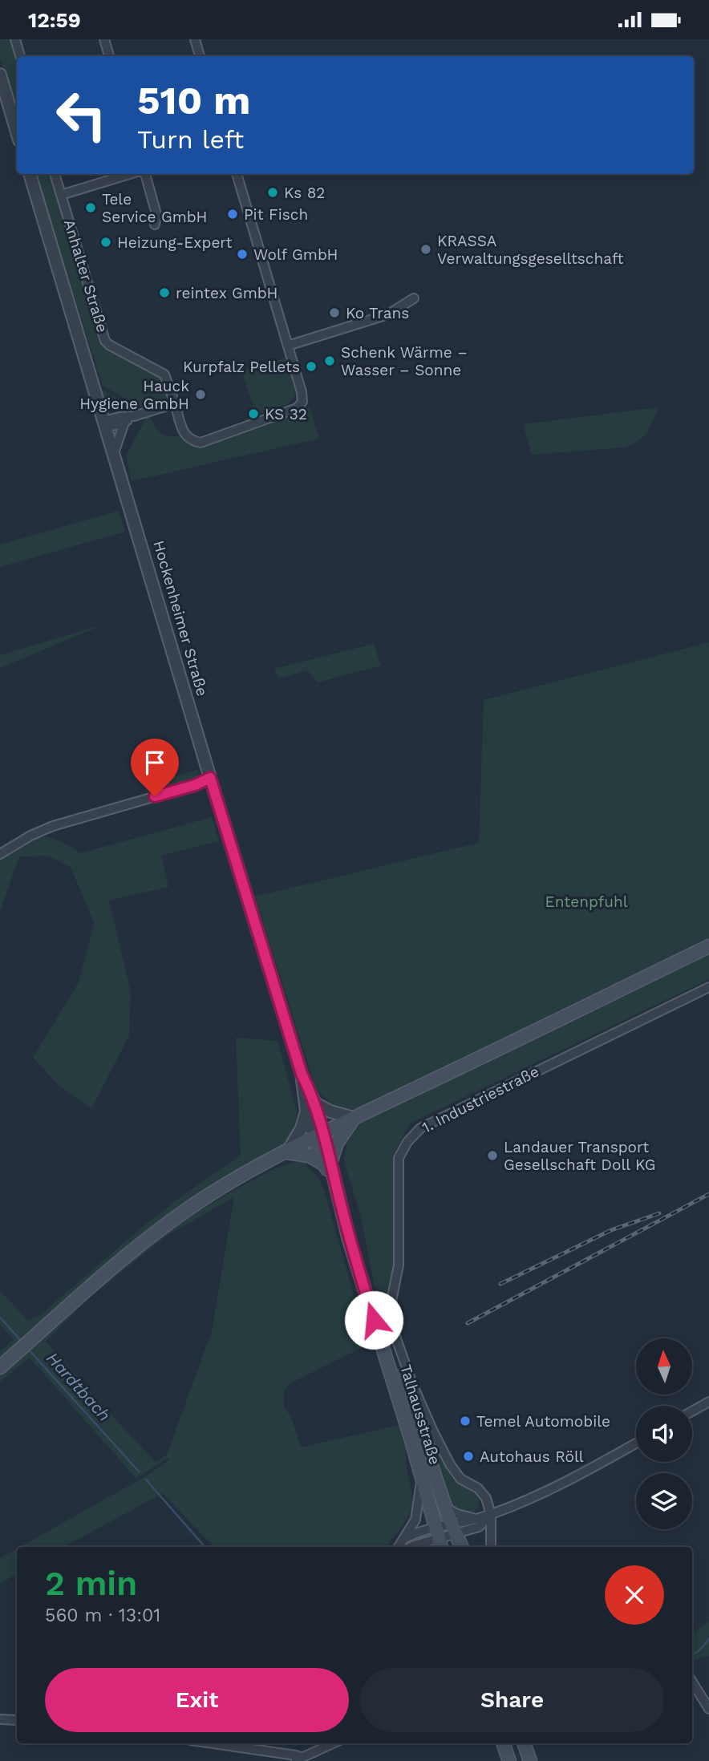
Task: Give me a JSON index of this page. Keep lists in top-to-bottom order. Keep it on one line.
{"streets":{"main road":["Hockenheimer Straße","Talhausstraße"],"street":["Anhalter Straße","1. Industriestraße"]},"crossings":[["Hockenheimer Straße","Talhausstraße"]],"water":["Hardtbach"],"parks":["Entenpfuhl"],"places":["Ks 82","Tele Service GmbH","Pit Fisch","Heizung-Expert","KRASSA Verwaltungsgeselltschaft","Wolf GmbH","reintex GmbH","Ko Trans","Schenk Wärme – Wasser – Sonne","Kurpfalz Pellets","Hauck Hygiene GmbH","KS 32","Landauer Transport Gesellschaft Doll KG","Temel Automobile","Autohaus Röll"],"north":"top","page":{"status":"12:59","turn":["510 m","Turn left"],"heading":["2 min","560 m · 13:01"],"buttons":["Exit","Share"]}}
